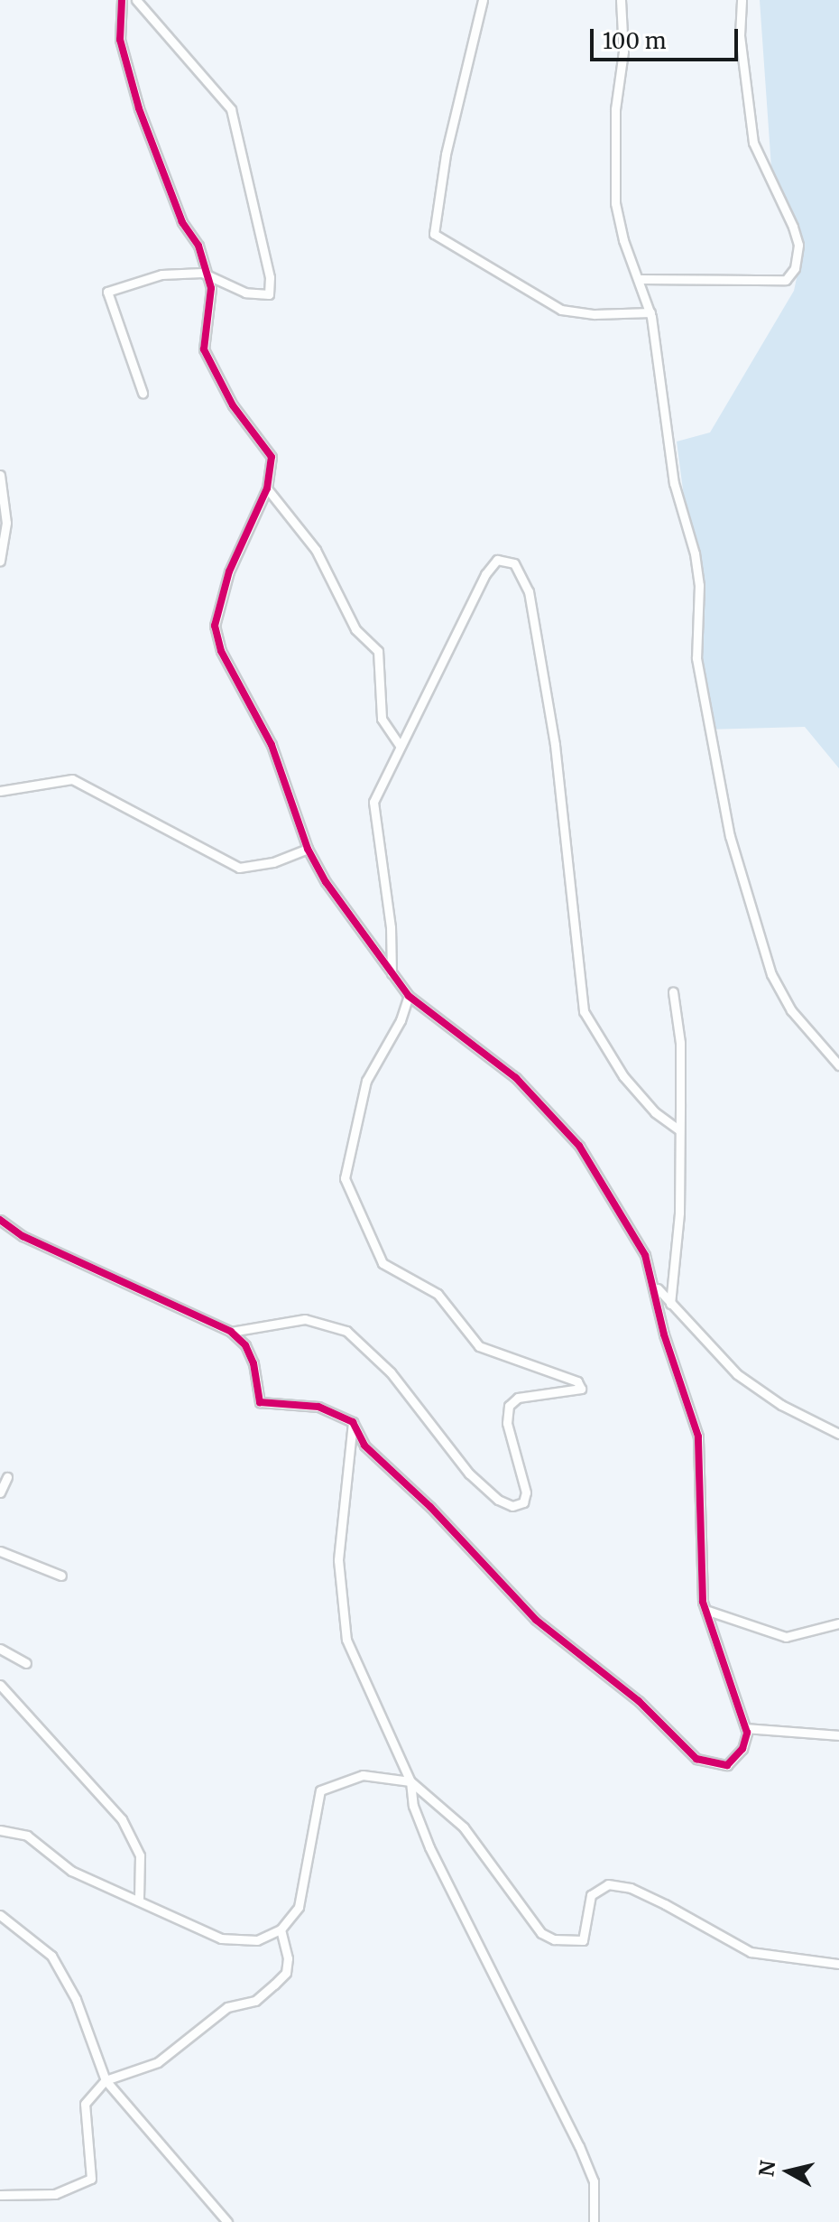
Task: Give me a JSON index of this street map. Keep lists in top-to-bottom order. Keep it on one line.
{"scale_bar":"100 m","north":"left"}
